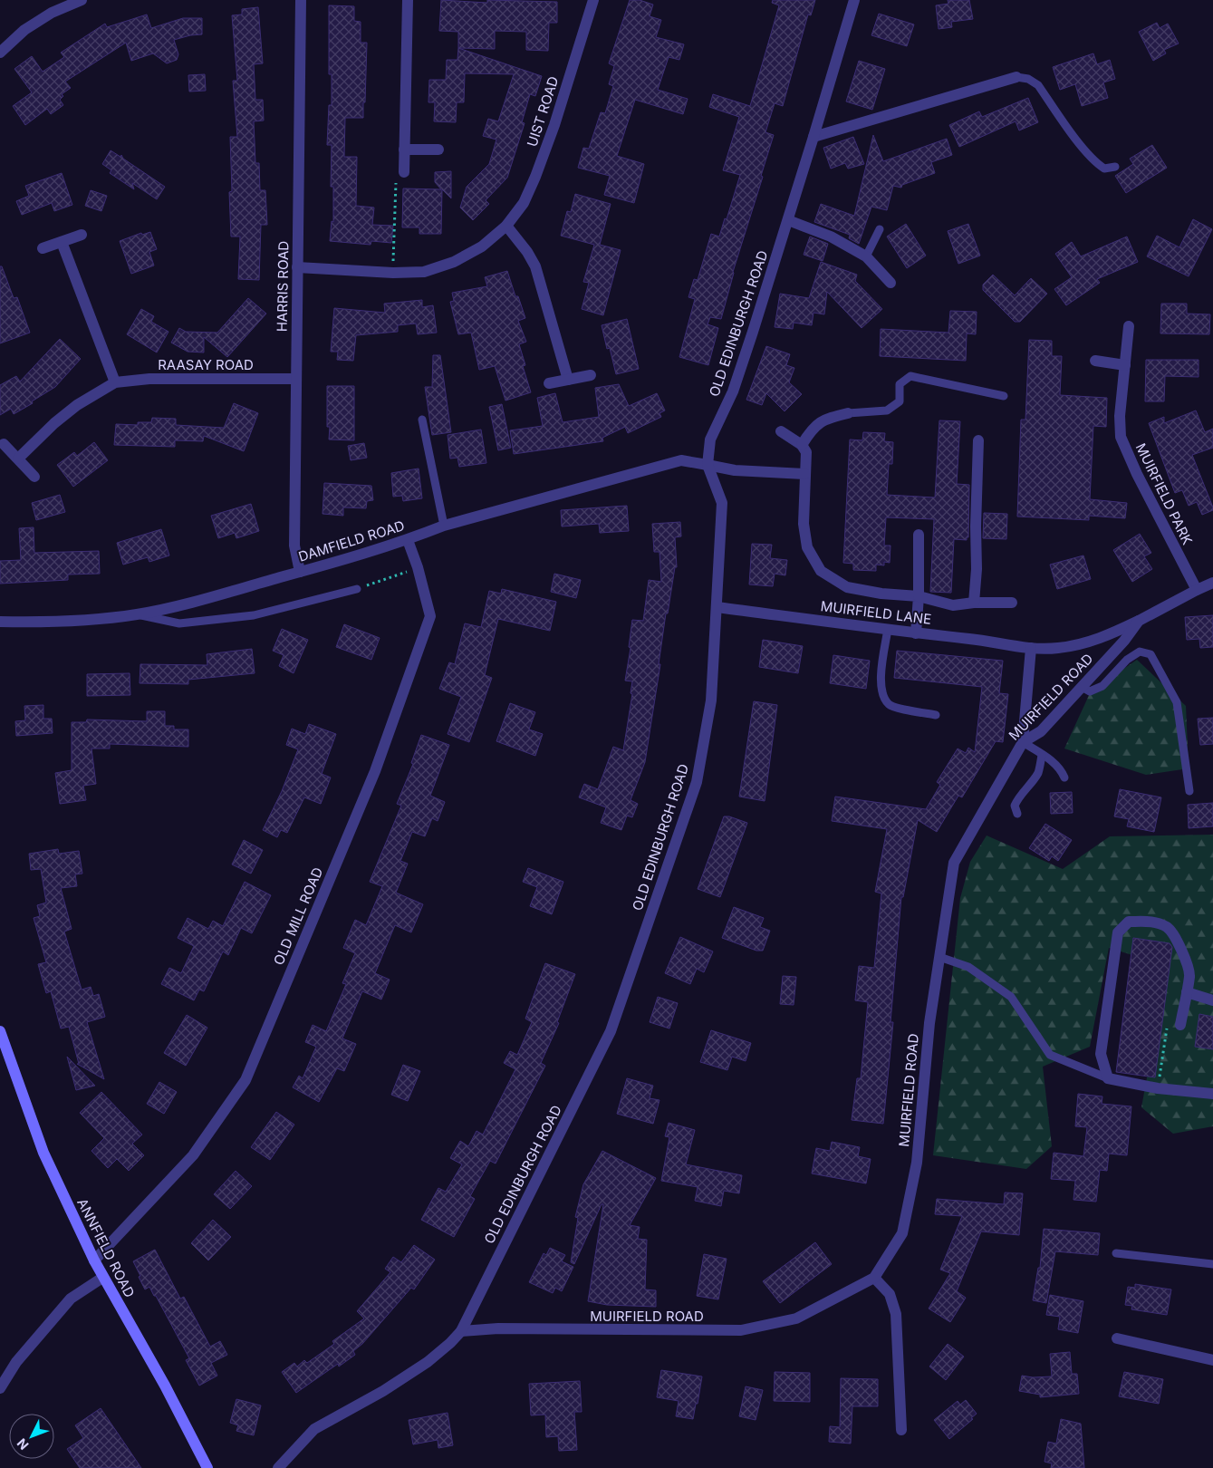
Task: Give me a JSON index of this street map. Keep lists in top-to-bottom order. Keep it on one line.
{"streets":{"main road":["ANNFIELD ROAD"],"street":["UIST ROAD","HARRIS ROAD","OLD EDINBURGH ROAD","RAASAY ROAD","MUIRFIELD PARK","DAMFIELD ROAD","MUIRFIELD LANE","MUIRFIELD ROAD","OLD MILL ROAD"]},"crossings":[["UIST ROAD","HARRIS ROAD"],["HARRIS ROAD","RAASAY ROAD"],["HARRIS ROAD","DAMFIELD ROAD"],["OLD EDINBURGH ROAD","DAMFIELD ROAD"],["OLD EDINBURGH ROAD","MUIRFIELD LANE"],["OLD EDINBURGH ROAD","MUIRFIELD ROAD"],["MUIRFIELD PARK","MUIRFIELD ROAD"],["DAMFIELD ROAD","OLD MILL ROAD"],["MUIRFIELD LANE","MUIRFIELD ROAD"],["OLD MILL ROAD","ANNFIELD ROAD"]],"north":"bottom left"}
